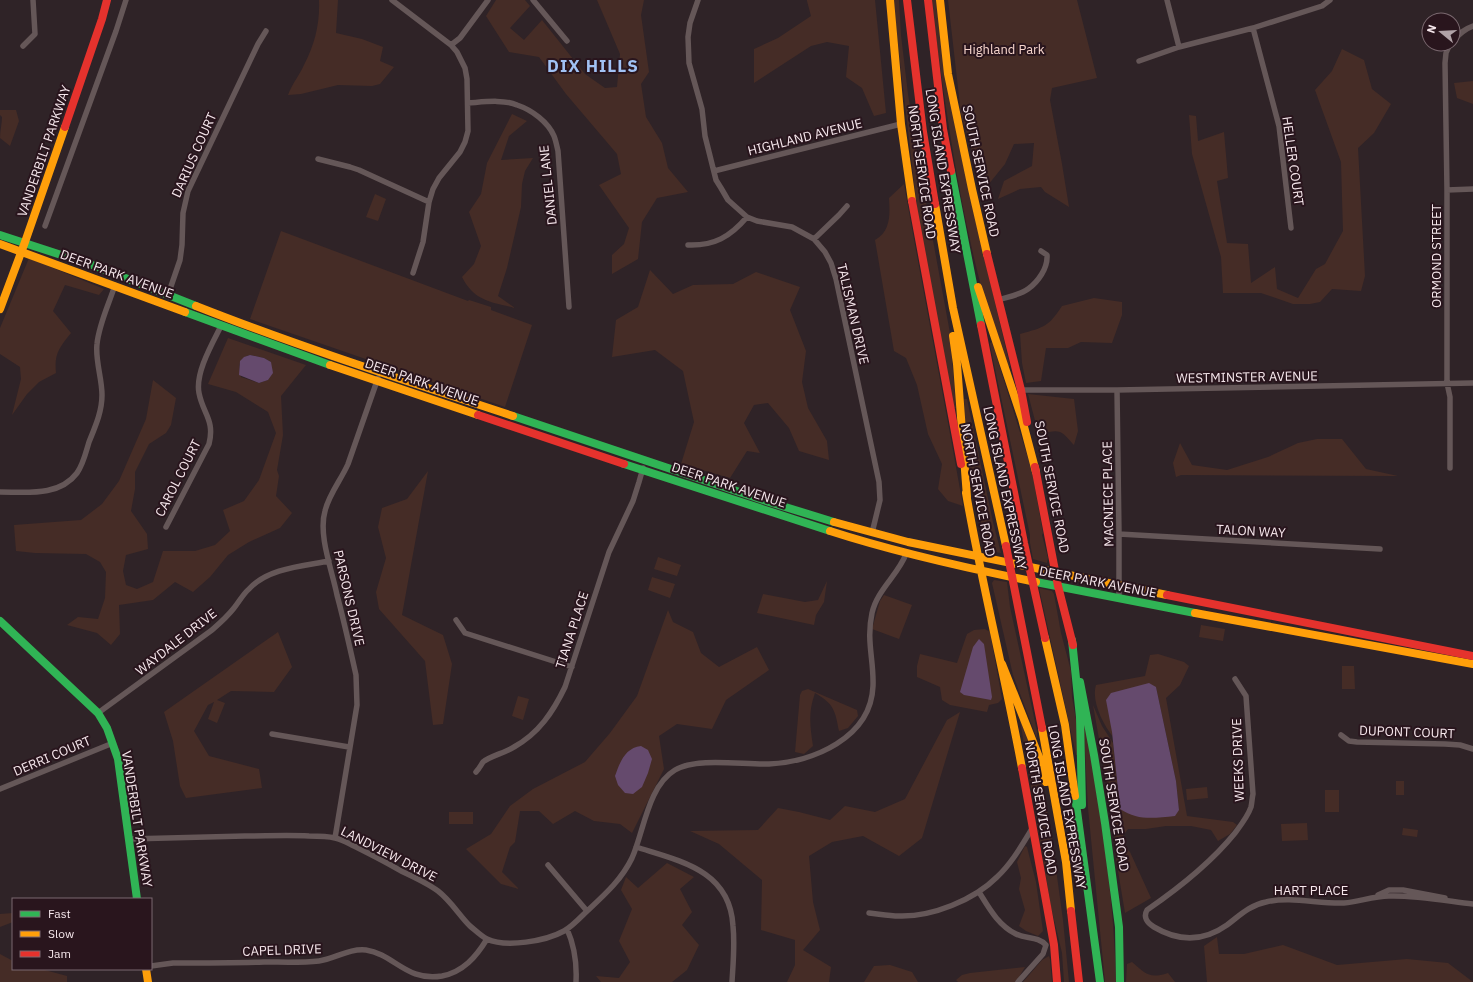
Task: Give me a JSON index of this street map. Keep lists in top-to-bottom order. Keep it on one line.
{"streets":{"main road":["VANDERBILT PARKWAY","LONG ISLAND EXPRESSWAY","SOUTH SERVICE ROAD","NORTH SERVICE ROAD","DEER PARK AVENUE"],"street":["HIGHLAND AVENUE","DARIUS COURT","HELLER COURT","DANIEL LANE","ORMOND STREET","TALISMAN DRIVE","WESTMINSTER AVENUE","CAROL COURT","MACNIECE PLACE","TALON WAY","PARSONS DRIVE","TIANA PLACE","WAYDALE DRIVE","DUPONT COURT","DERRI COURT","WEEKS DRIVE","LANDVIEW DRIVE","HART PLACE","CAPEL DRIVE"]},"crossings":[["HIGHLAND AVENUE","NORTH SERVICE ROAD"],["HIGHLAND AVENUE","TALISMAN DRIVE"],["VANDERBILT PARKWAY","DEER PARK AVENUE"],["VANDERBILT PARKWAY","WAYDALE DRIVE"],["VANDERBILT PARKWAY","DERRI COURT"],["VANDERBILT PARKWAY","LANDVIEW DRIVE"],["DARIUS COURT","DEER PARK AVENUE"],["SOUTH SERVICE ROAD","DEER PARK AVENUE"],["SOUTH SERVICE ROAD","WESTMINSTER AVENUE"],["NORTH SERVICE ROAD","DEER PARK AVENUE"],["ORMOND STREET","WESTMINSTER AVENUE"],["DEER PARK AVENUE","TALISMAN DRIVE"],["DEER PARK AVENUE","CAROL COURT"],["DEER PARK AVENUE","MACNIECE PLACE"],["DEER PARK AVENUE","PARSONS DRIVE"],["DEER PARK AVENUE","TIANA PLACE"],["DEER PARK AVENUE","LANDVIEW DRIVE"],["WESTMINSTER AVENUE","MACNIECE PLACE"],["MACNIECE PLACE","TALON WAY"],["PARSONS DRIVE","WAYDALE DRIVE"],["PARSONS DRIVE","LANDVIEW DRIVE"],["WEEKS DRIVE","HART PLACE"],["LANDVIEW DRIVE","CAPEL DRIVE"]],"districts":["DIX HILLS"],"parks":["Highland Park"],"legend":["Fast","Slow","Jam"],"north":"left"}
